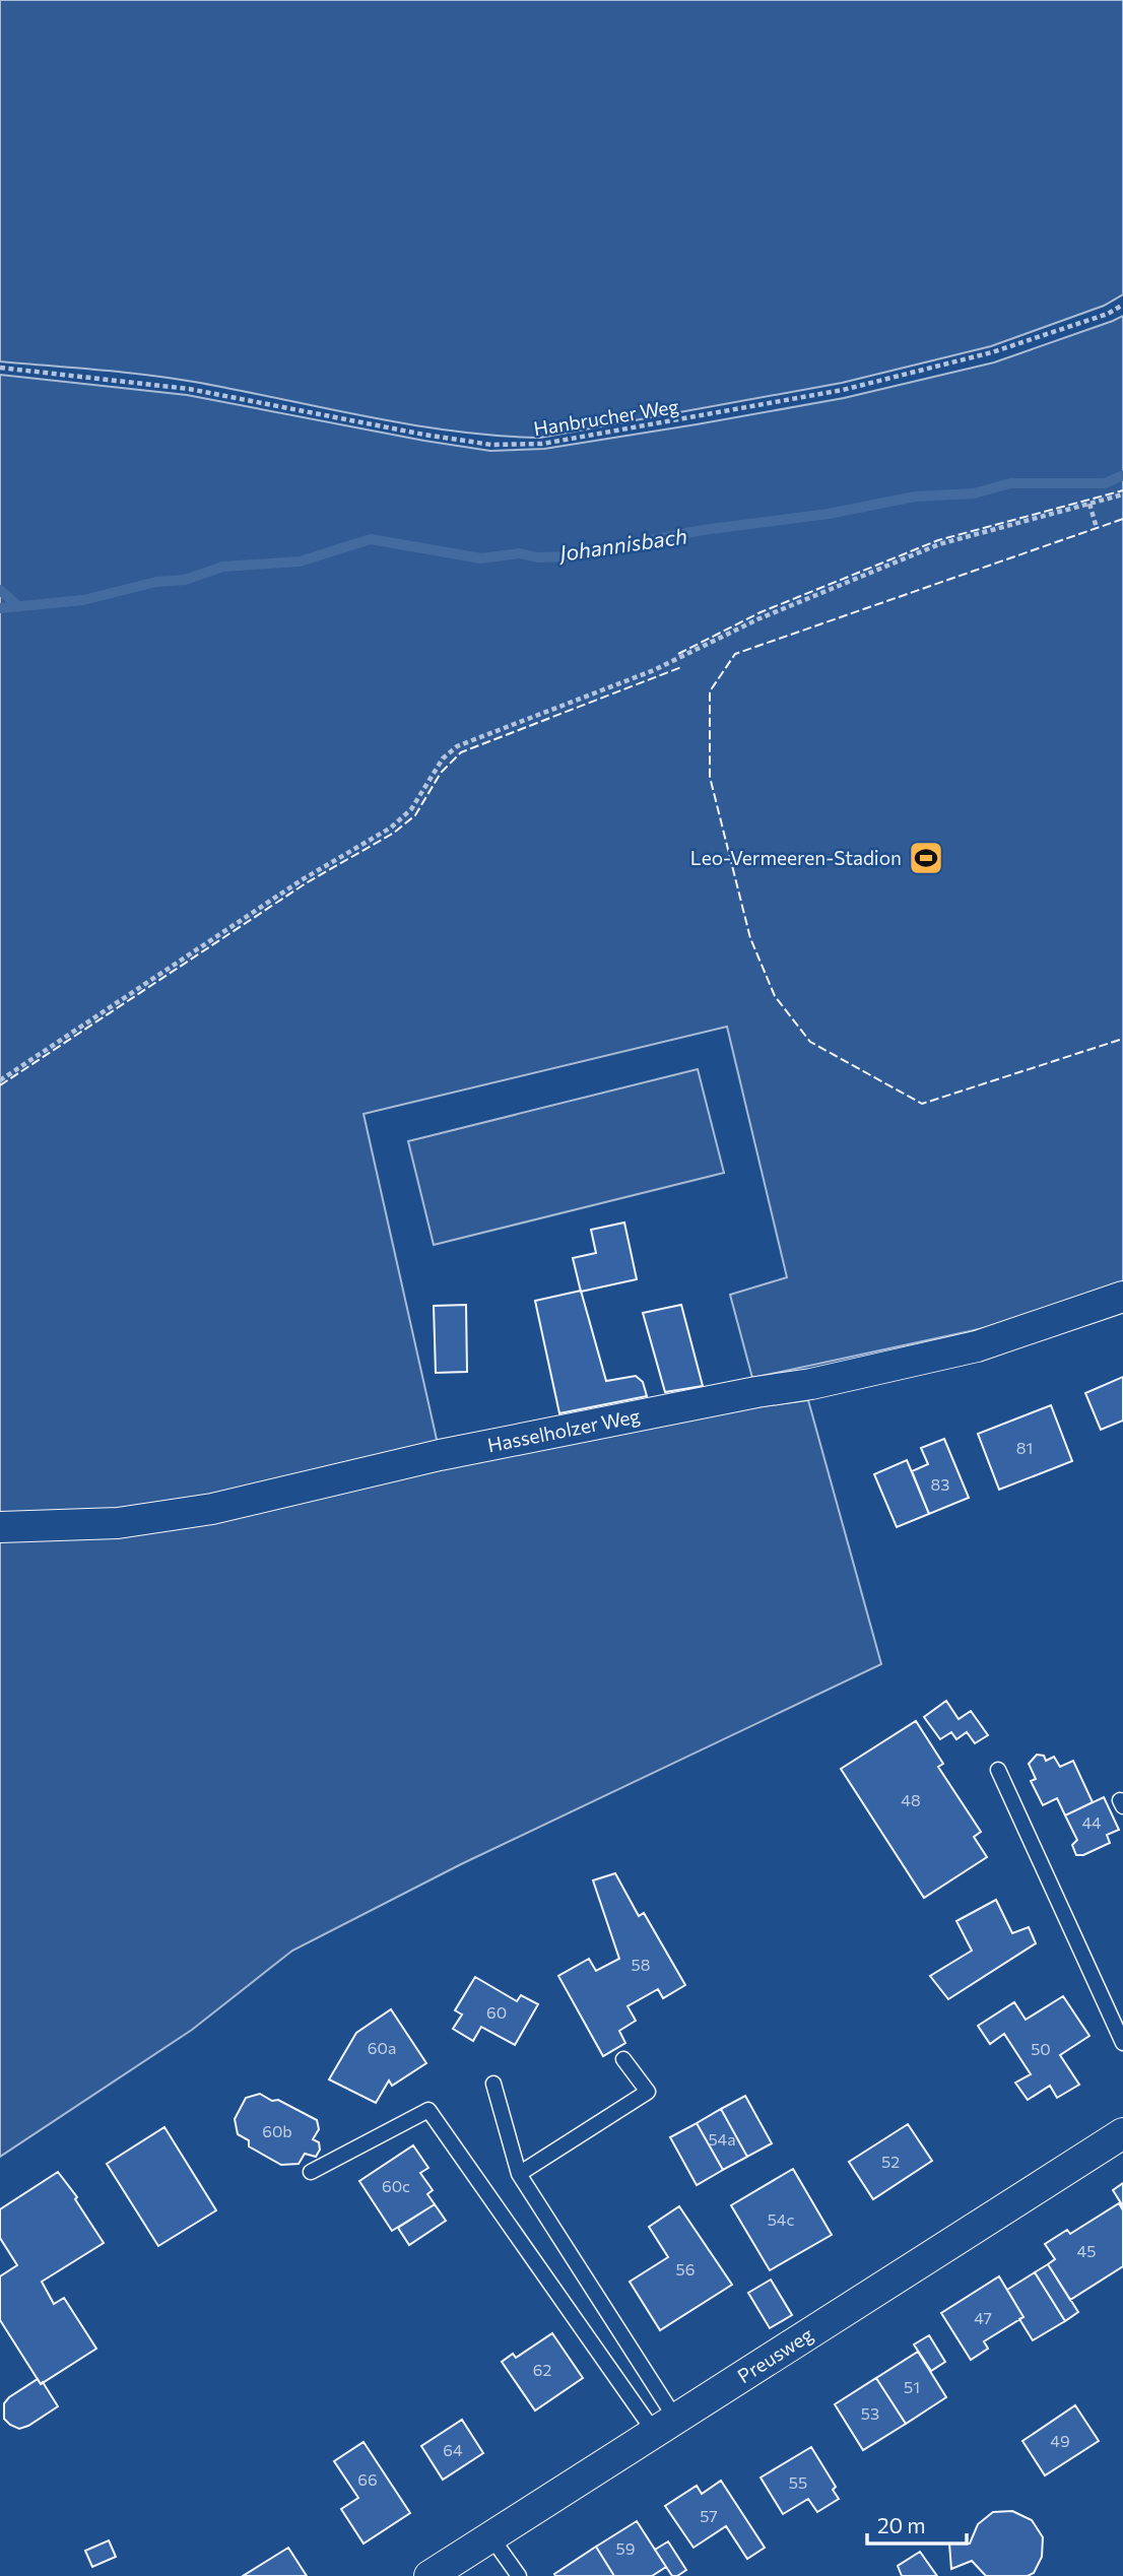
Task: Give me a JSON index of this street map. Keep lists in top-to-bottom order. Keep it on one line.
{"streets":{"street":["Hasselholzer Weg","Preusweg"],"path":["Hanbrucher Weg"]},"water":["Johannisbach"],"places":{"sports":["Leo-Vermeeren-Stadion"]},"house_numbers":["81","83","48","44","58","60","60a","50","60b","54a","52","60c","54c","45","56","47","62","51","53","49","64","66","55","57","59"],"scale_bar":"20 m"}
